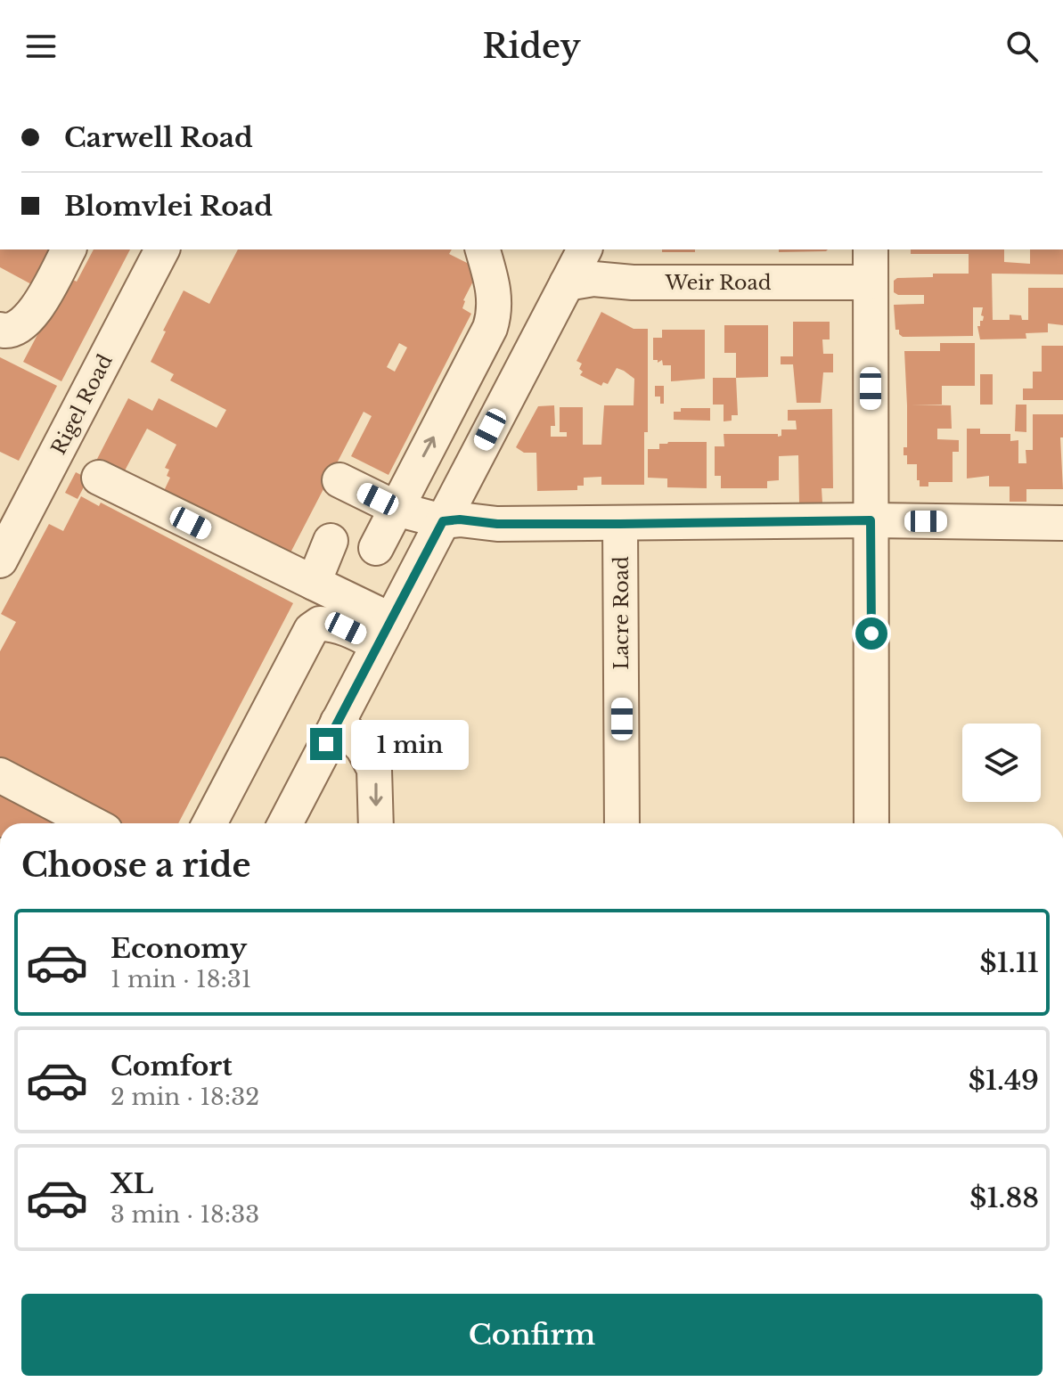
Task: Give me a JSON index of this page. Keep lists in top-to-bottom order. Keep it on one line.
{"streets":{"street":["Weir Road","Rigel Road","Lacre Road"]},"page":{"header":"Ridey","banner":["Carwell Road","Blomvlei Road"],"bubble":"1 min","heading":"Choose a ride","list":[{"name":"Economy","note":"1 min · 18:31","value":"$1.11"},{"name":"Comfort","note":"2 min · 18:32","value":"$1.49"},{"name":"XL","note":"3 min · 18:33","value":"$1.88"}],"buttons":"Confirm"}}
